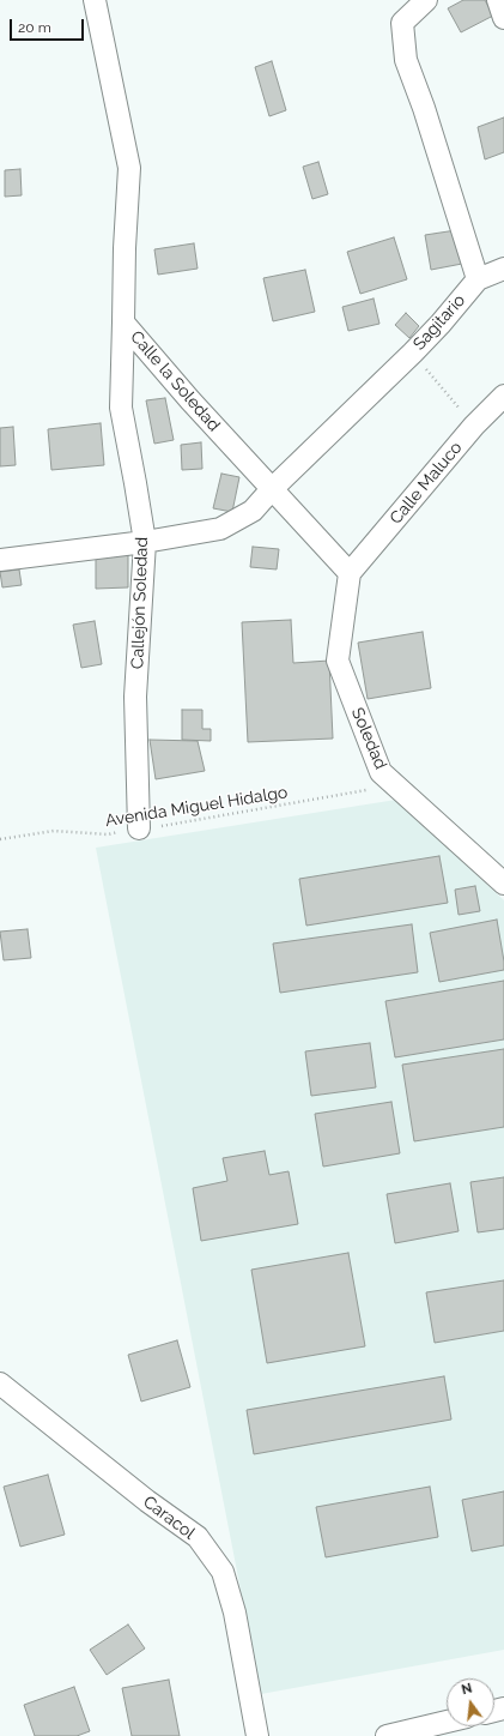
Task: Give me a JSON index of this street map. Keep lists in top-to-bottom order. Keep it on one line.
{"streets":{"street":["Sagitario","Calle la Soledad","Calle Maluco","Callejón Soledad","Soledad","Caracol"],"path":["Avenida Miguel Hidalgo"]},"crossings":[["Sagitario","Calle la Soledad"],["Sagitario","Callejón Soledad"],["Calle la Soledad","Calle Maluco"],["Calle la Soledad","Callejón Soledad"],["Calle la Soledad","Soledad"],["Calle Maluco","Soledad"],["Callejón Soledad","Avenida Miguel Hidalgo"],["Soledad","Avenida Miguel Hidalgo"]],"scale_bar":"20 m","north":"top"}
